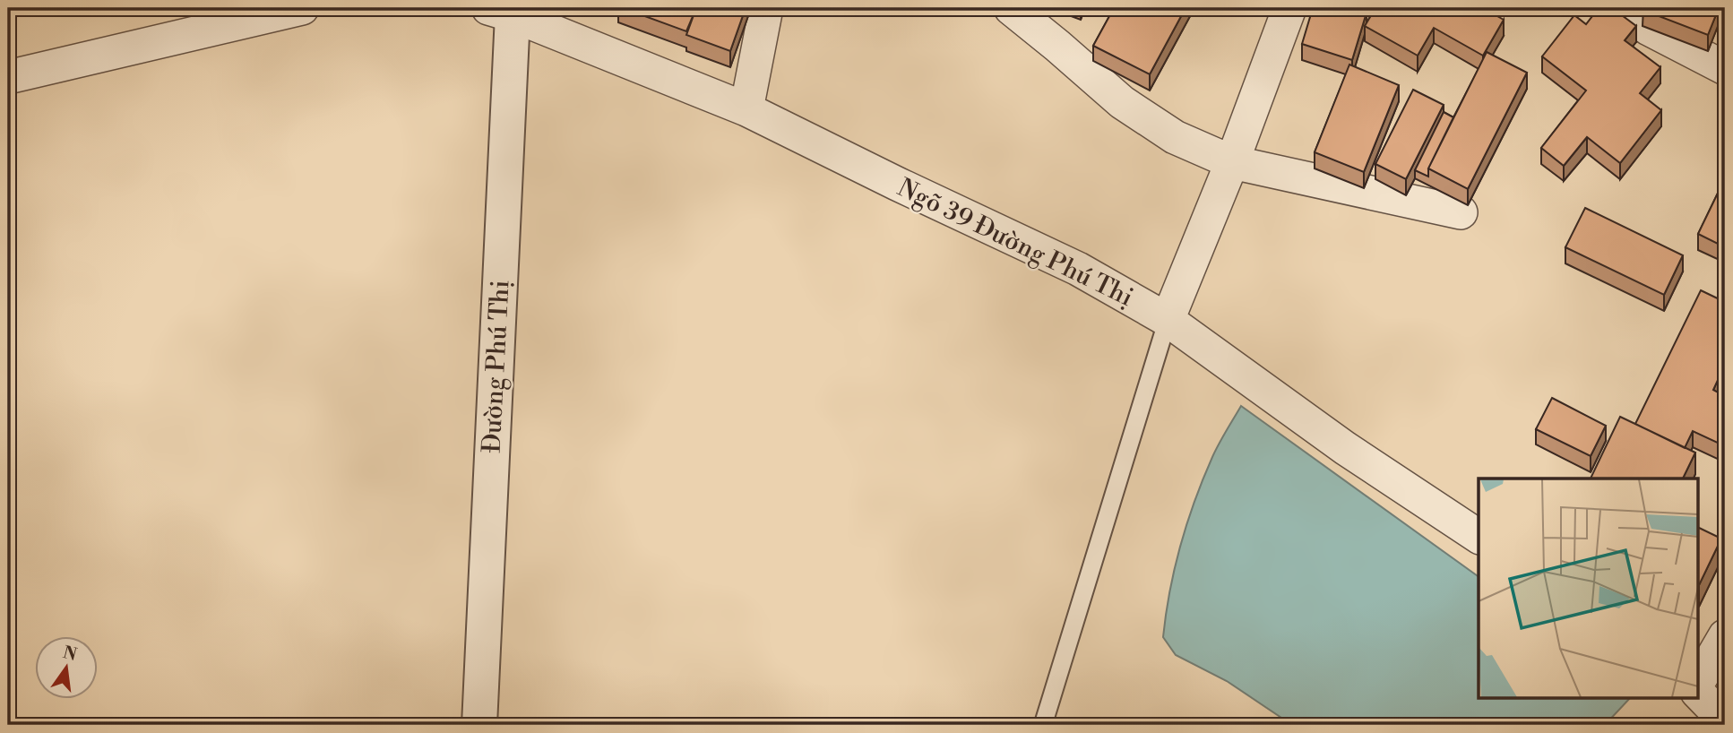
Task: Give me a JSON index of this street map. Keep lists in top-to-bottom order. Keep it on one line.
{"streets":{"street":["Ngõ 39 Đường Phú Thị","Đường Phú Thị"]},"crossings":[["Ngõ 39 Đường Phú Thị","Đường Phú Thị"]],"north":"top"}
